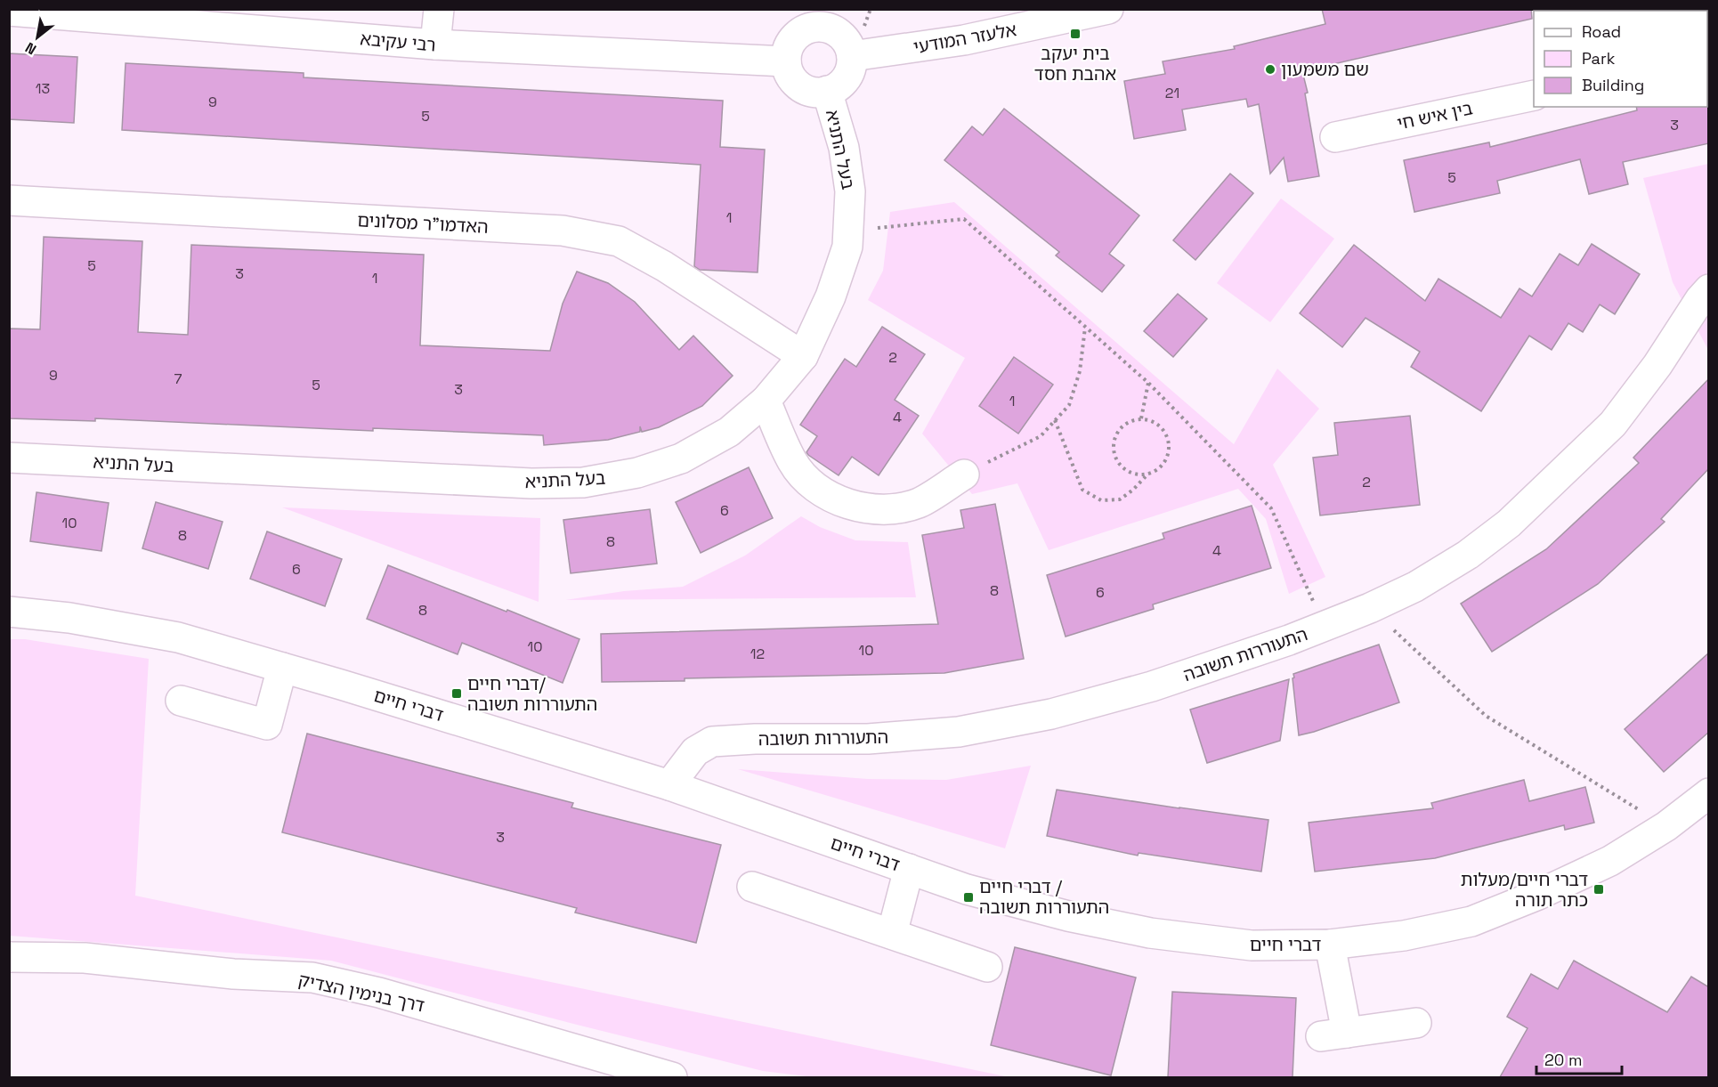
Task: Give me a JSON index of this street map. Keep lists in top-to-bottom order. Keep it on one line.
{"streets":{"street":["אלעזר המודעי","רבי עקיבא","בין איש חי","בעל התניא","האדמו\"ר מסלונים","התעוררות תשובה","דברי חיים","דרך בנימין הצדיק"]},"crossings":[["אלעזר המודעי","רבי עקיבא"],["אלעזר המודעי","בעל התניא"],["רבי עקיבא","בעל התניא"],["בעל התניא","האדמו\"ר מסלונים"],["התעוררות תשובה","דברי חיים"]],"places":{"transit":["בית יעקב אהבת חסד","דברי חיים/ התעוררות תשובה","דברי חיים/מעלות כתר תורה","דברי חיים / התעוררות תשובה"],"other":["שם משמעון"]},"house_numbers":["13","21","9","5","3","5","1","5","3","1","2","9","7","5","3","1","4","2","6","10","8","8","4","6","8","6","8","10","10","12","3"],"legend":["Road","Park","Building"],"scale_bar":"20 m","north":"bottom left"}
